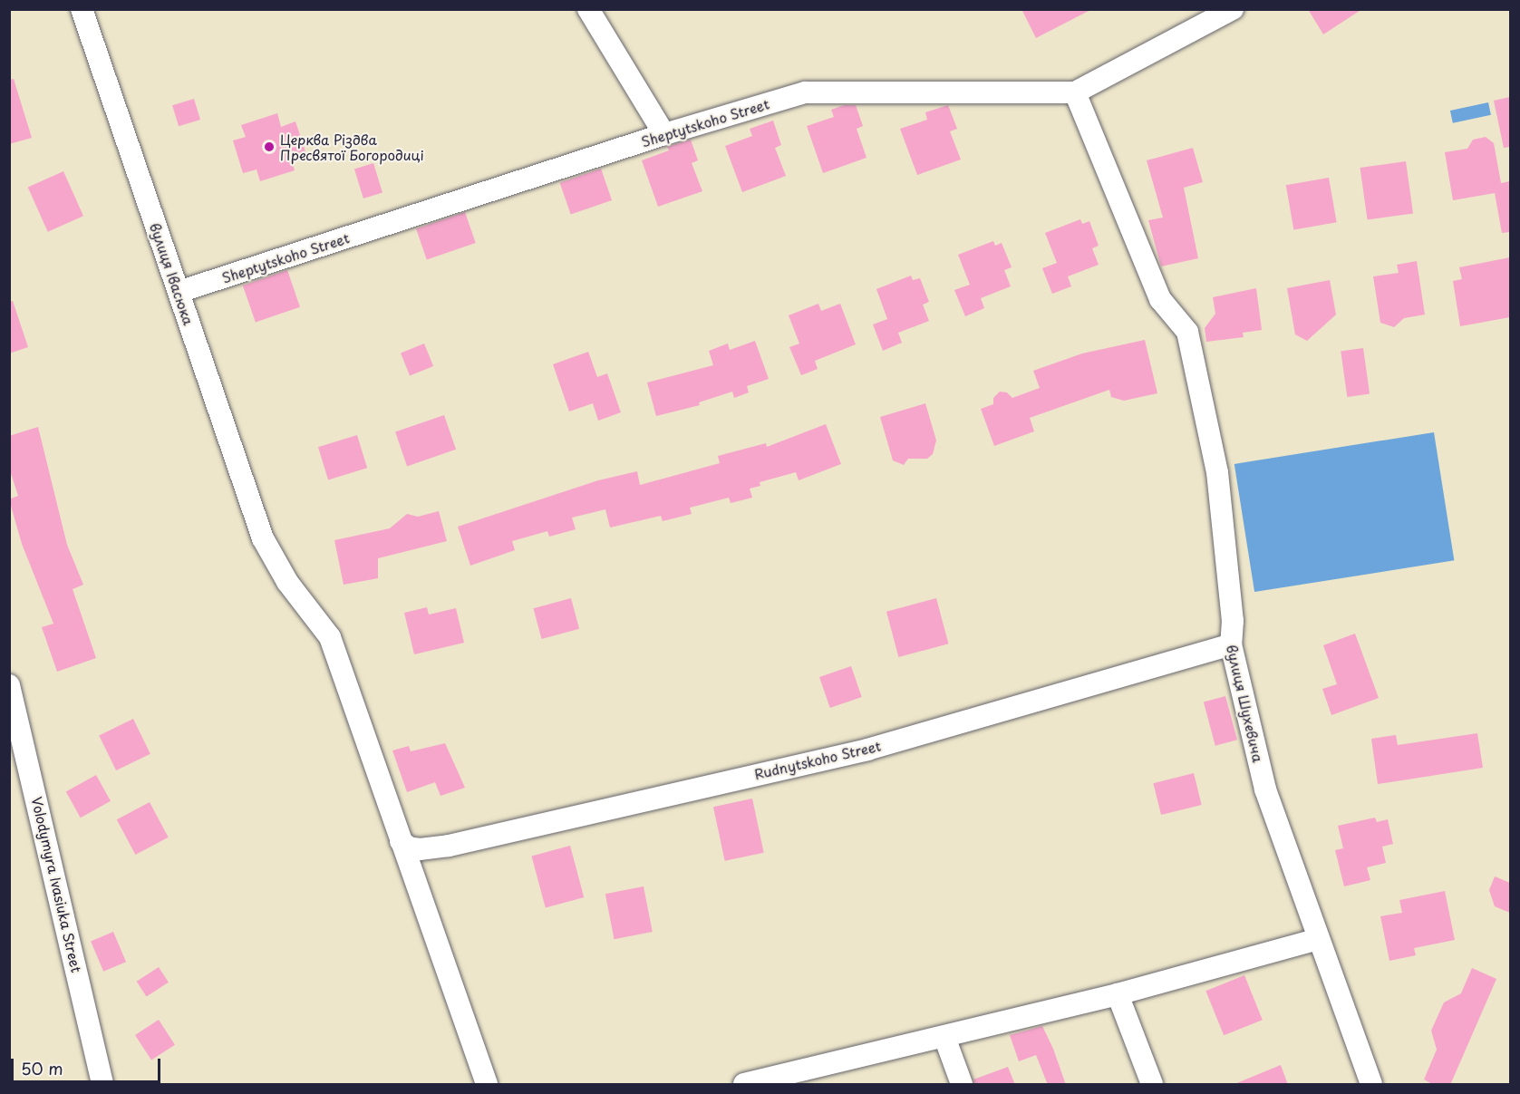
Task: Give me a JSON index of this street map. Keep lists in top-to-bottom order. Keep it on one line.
{"streets":{"street":["Sheptytskoho Street","вулиця Івасюка","вулиця Шухевича","Rudnytskoho Street","Volodymyra Ivasiuka Street"]},"crossings":[["Sheptytskoho Street","вулиця Івасюка"],["Sheptytskoho Street","вулиця Шухевича"],["вулиця Івасюка","Rudnytskoho Street"],["вулиця Шухевича","Rudnytskoho Street"]],"places":["Церква Різдва Пресвятої Богородиці"],"scale_bar":"50 m"}
